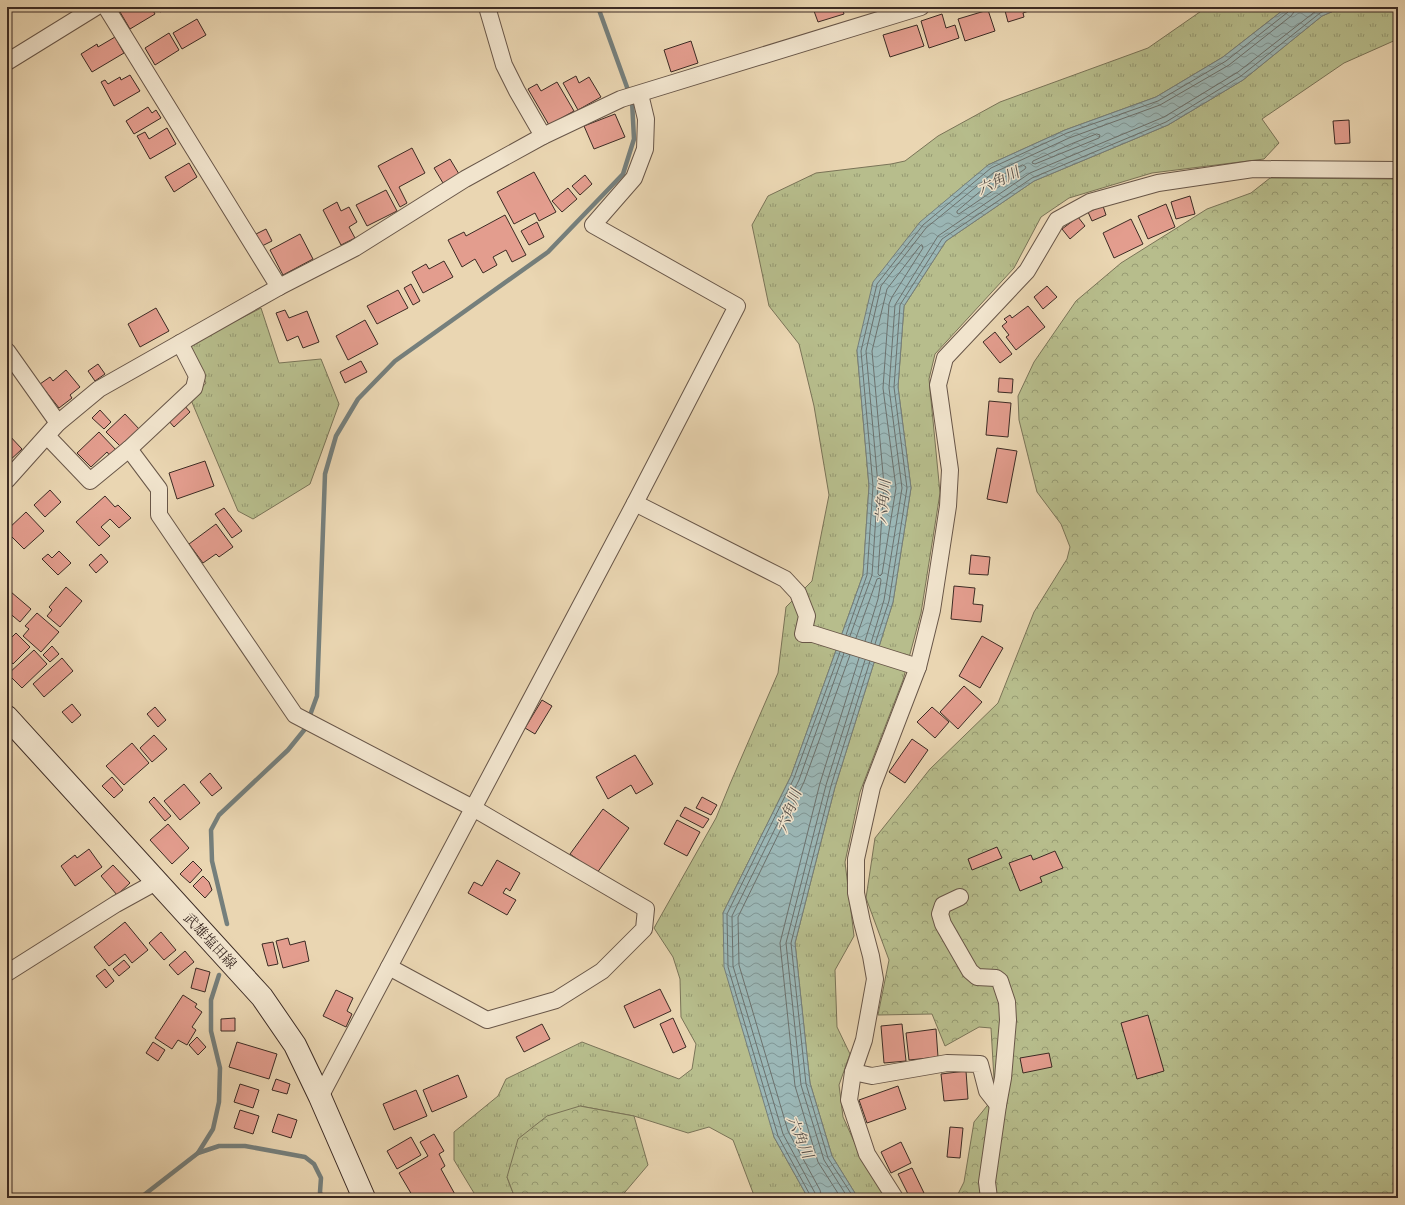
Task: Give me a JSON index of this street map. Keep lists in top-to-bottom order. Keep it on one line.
{"streets":{"main road":["武雄塩田線"]},"water":["六角川"]}
